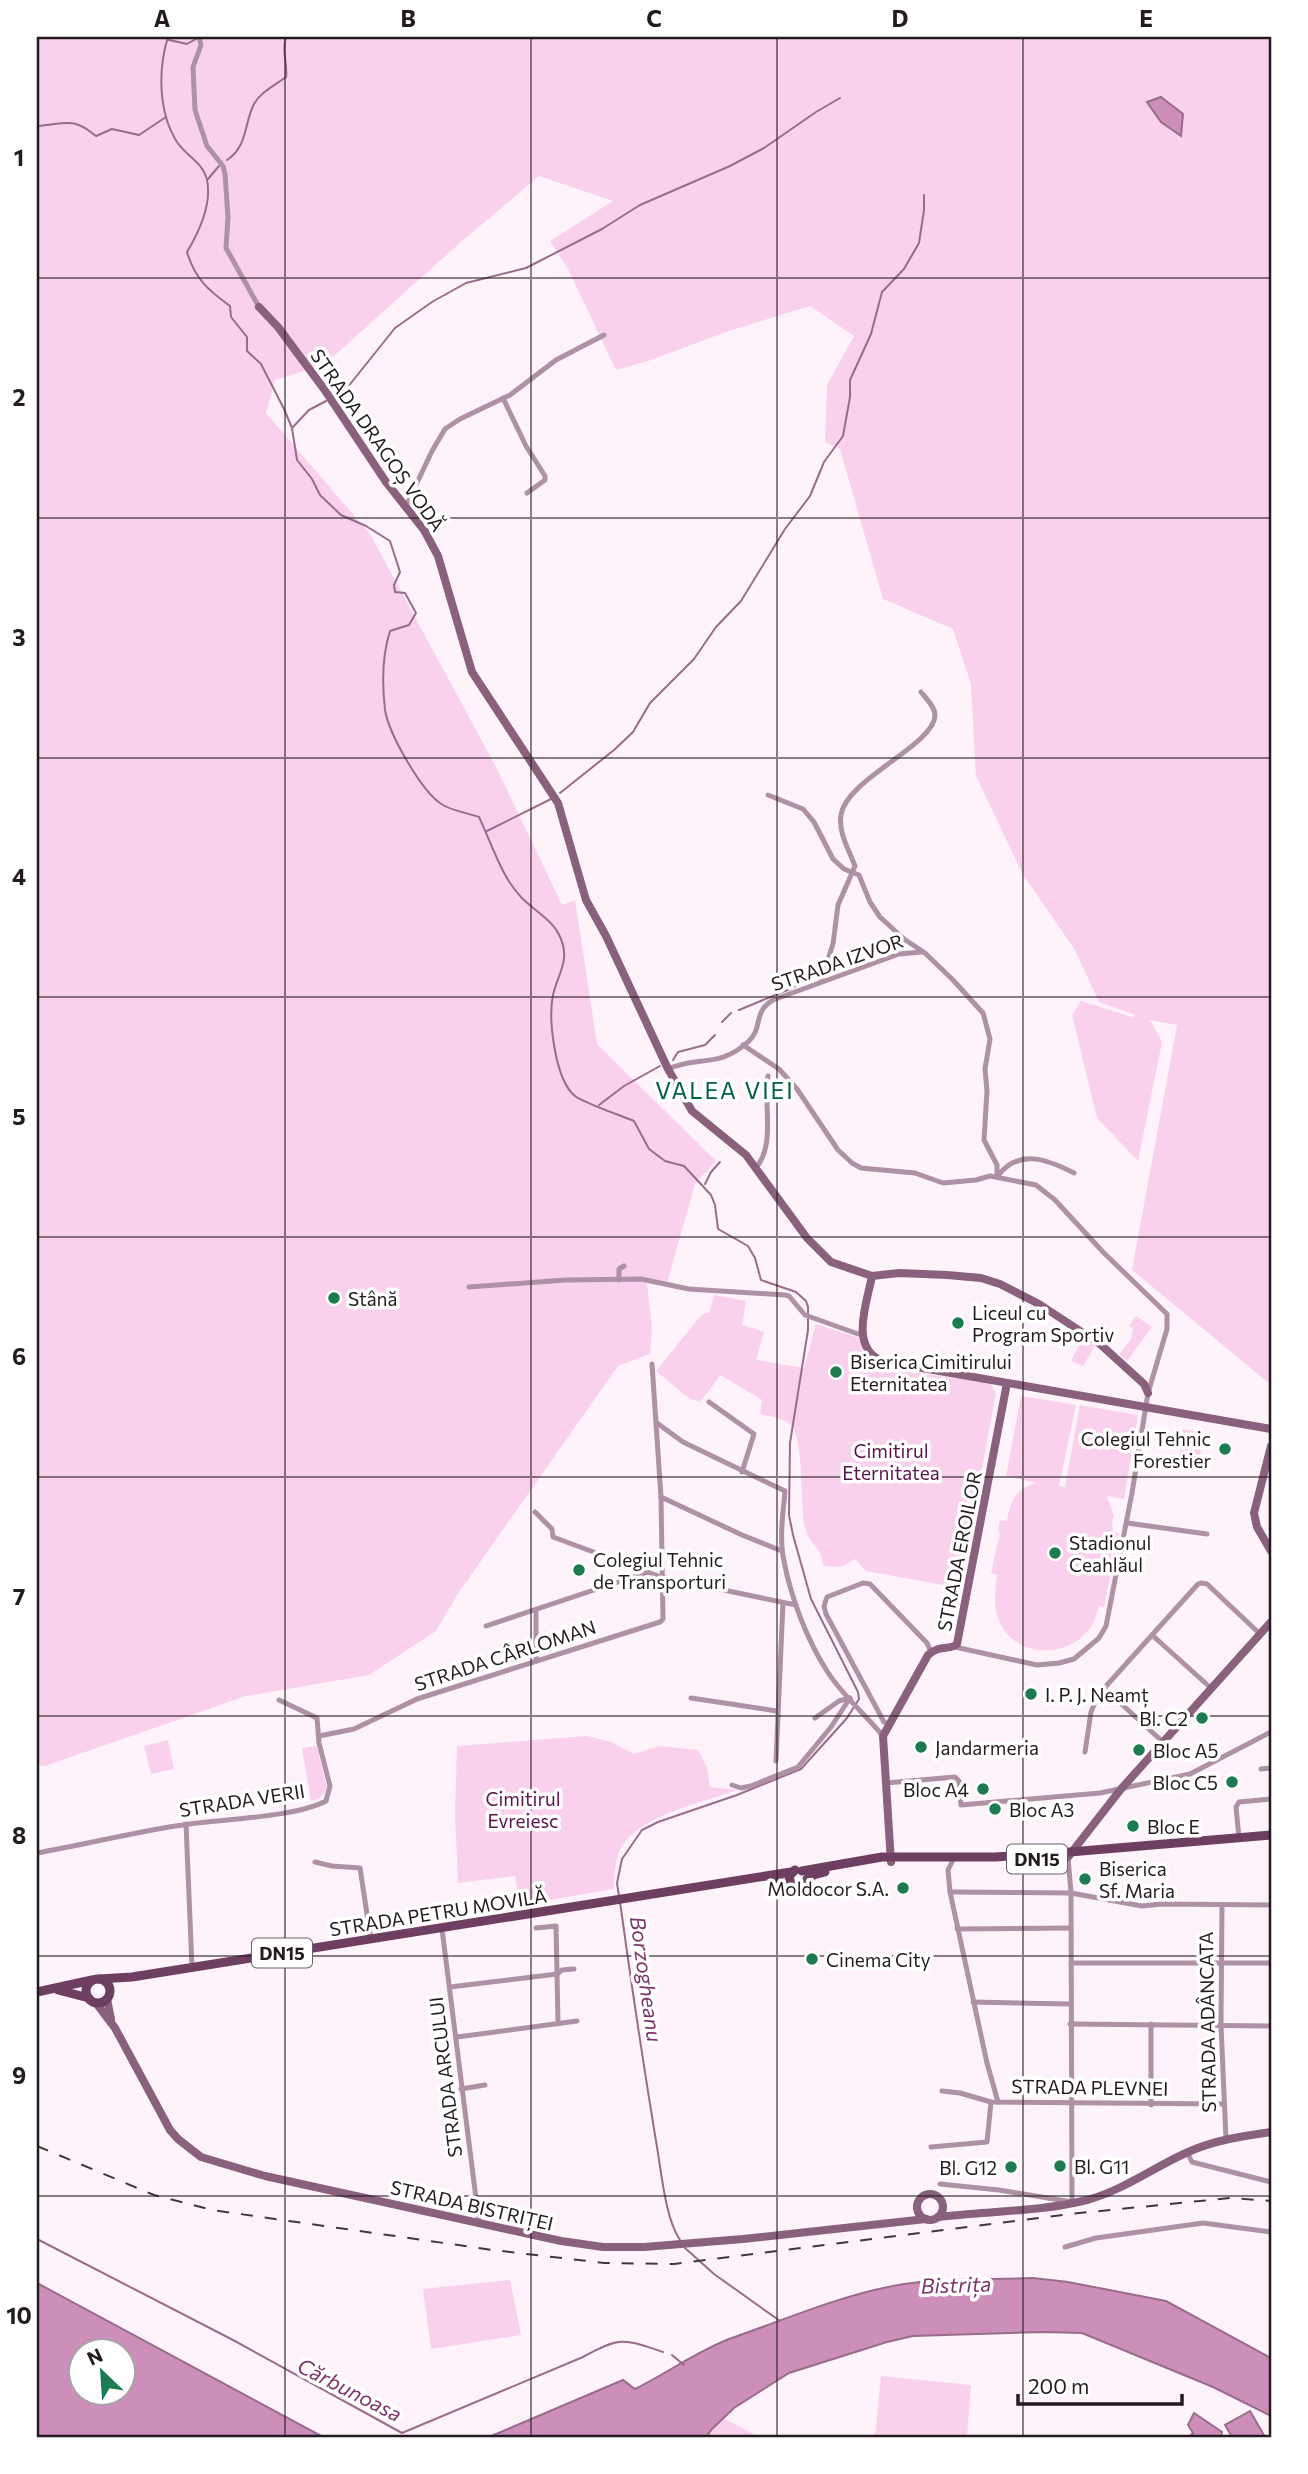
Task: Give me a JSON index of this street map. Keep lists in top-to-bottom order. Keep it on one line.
{"streets":{"main road":["DN15","STRADA PETRU MOVILĂ"],"street":["STRADA DRAGOȘ VODĂ","STRADA IZVOR","STRADA EROILOR","STRADA CÂRLOMAN","STRADA VERII","STRADA ADÂNCATA","STRADA ARCULUI","STRADA PLEVNEI","STRADA BISTRIȚEI"]},"crossings":[["STRADA EROILOR","DN15"],["STRADA CÂRLOMAN","STRADA VERII"],["DN15","STRADA PETRU MOVILĂ"],["DN15","STRADA BISTRIȚEI"],["STRADA PETRU MOVILĂ","STRADA ARCULUI"],["STRADA PETRU MOVILĂ","STRADA BISTRIȚEI"],["STRADA ADÂNCATA","STRADA PLEVNEI"],["STRADA ARCULUI","STRADA BISTRIȚEI"]],"districts":["VALEA VIEI"],"water":["Borzogheanu","Bistrița","Cărbunoasa"],"parks":["Cimitirul Eternitatea","Cimitirul Evreiesc"],"places":["Stână","Liceul cu Program Sportiv","Biserica Cimitirului Eternitatea","Colegiul Tehnic Forestier","Stadionul Ceahlăul","Colegiul Tehnic de Transporturi","I. P. J. Neamț","Bl. C2","Jandarmeria","Bloc A5","Bloc C5","Bloc A4","Bloc A3","Bloc E","Biserica Sf. Maria","Moldocor S.A.","Cinema City","Bl. G11","Bl. G12"],"scale_bar":"200 m","north":"top left","grid":{"columns":["A","B","C","D","E"],"rows":["1","2","3","4","5","6","7","8","9","10"]}}
